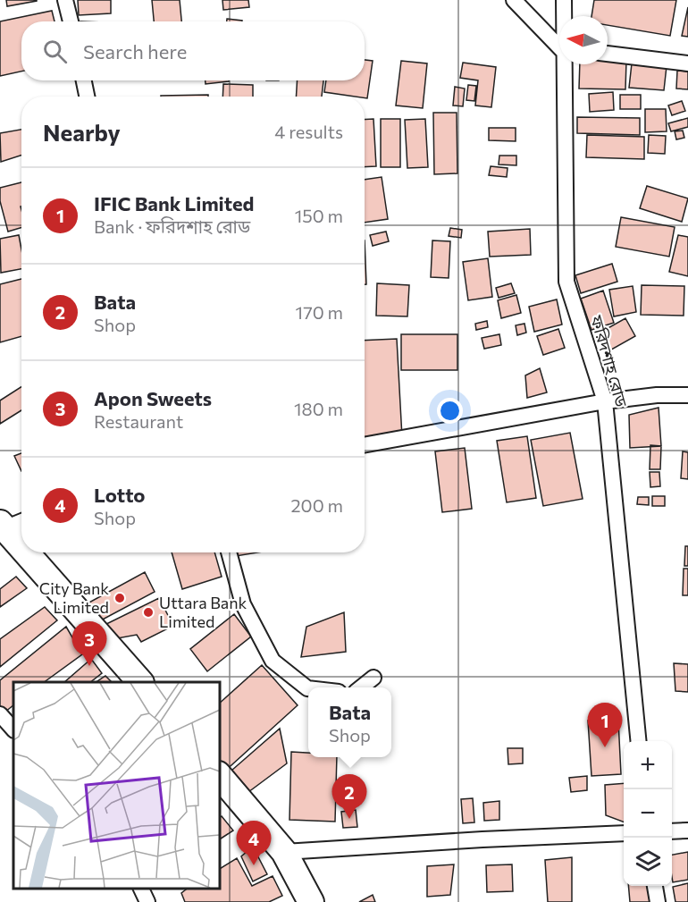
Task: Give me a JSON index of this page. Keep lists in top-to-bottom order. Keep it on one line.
{"streets":{"street":["ফরিদশাহ রোড"]},"places":["City Bank Limited","Uttara Bank Limited"],"north":"left","page":{"search":"Search here","heading":["Nearby","4 results"],"list":[{"mark":"1","name":"IFIC Bank Limited","note":"Bank · ফরিদশাহ রোড","value":"150 m"},{"mark":"2","name":"Bata","note":"Shop","value":"170 m"},{"mark":"3","name":"Apon Sweets","note":"Restaurant","value":"180 m"},{"mark":"4","name":"Lotto","note":"Shop","value":"200 m"}],"pins":["3","1","2","4"],"popup":["Bata","Shop"],"map_buttons":["+","−"]}}
